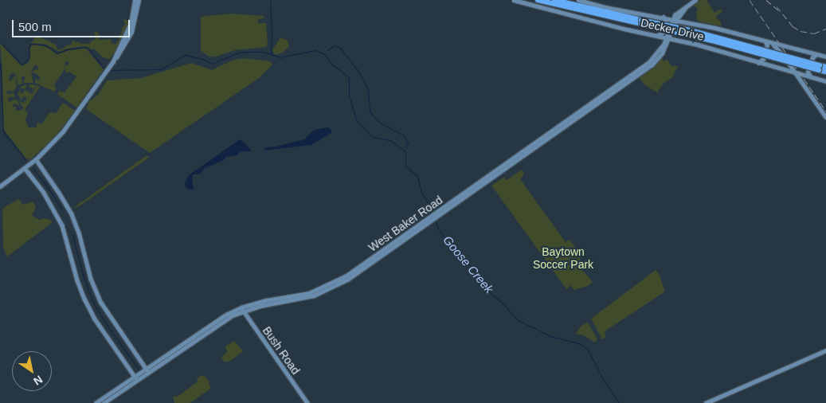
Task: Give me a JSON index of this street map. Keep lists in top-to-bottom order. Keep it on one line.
{"streets":{"highway":["Decker Drive"],"main road":["West Baker Road","Bush Road"]},"crossings":[["Decker Drive","West Baker Road"],["West Baker Road","Bush Road"]],"water":["Goose Creek"],"parks":["Baytown Soccer Park"],"scale_bar":"500 m","north":"bottom right"}
